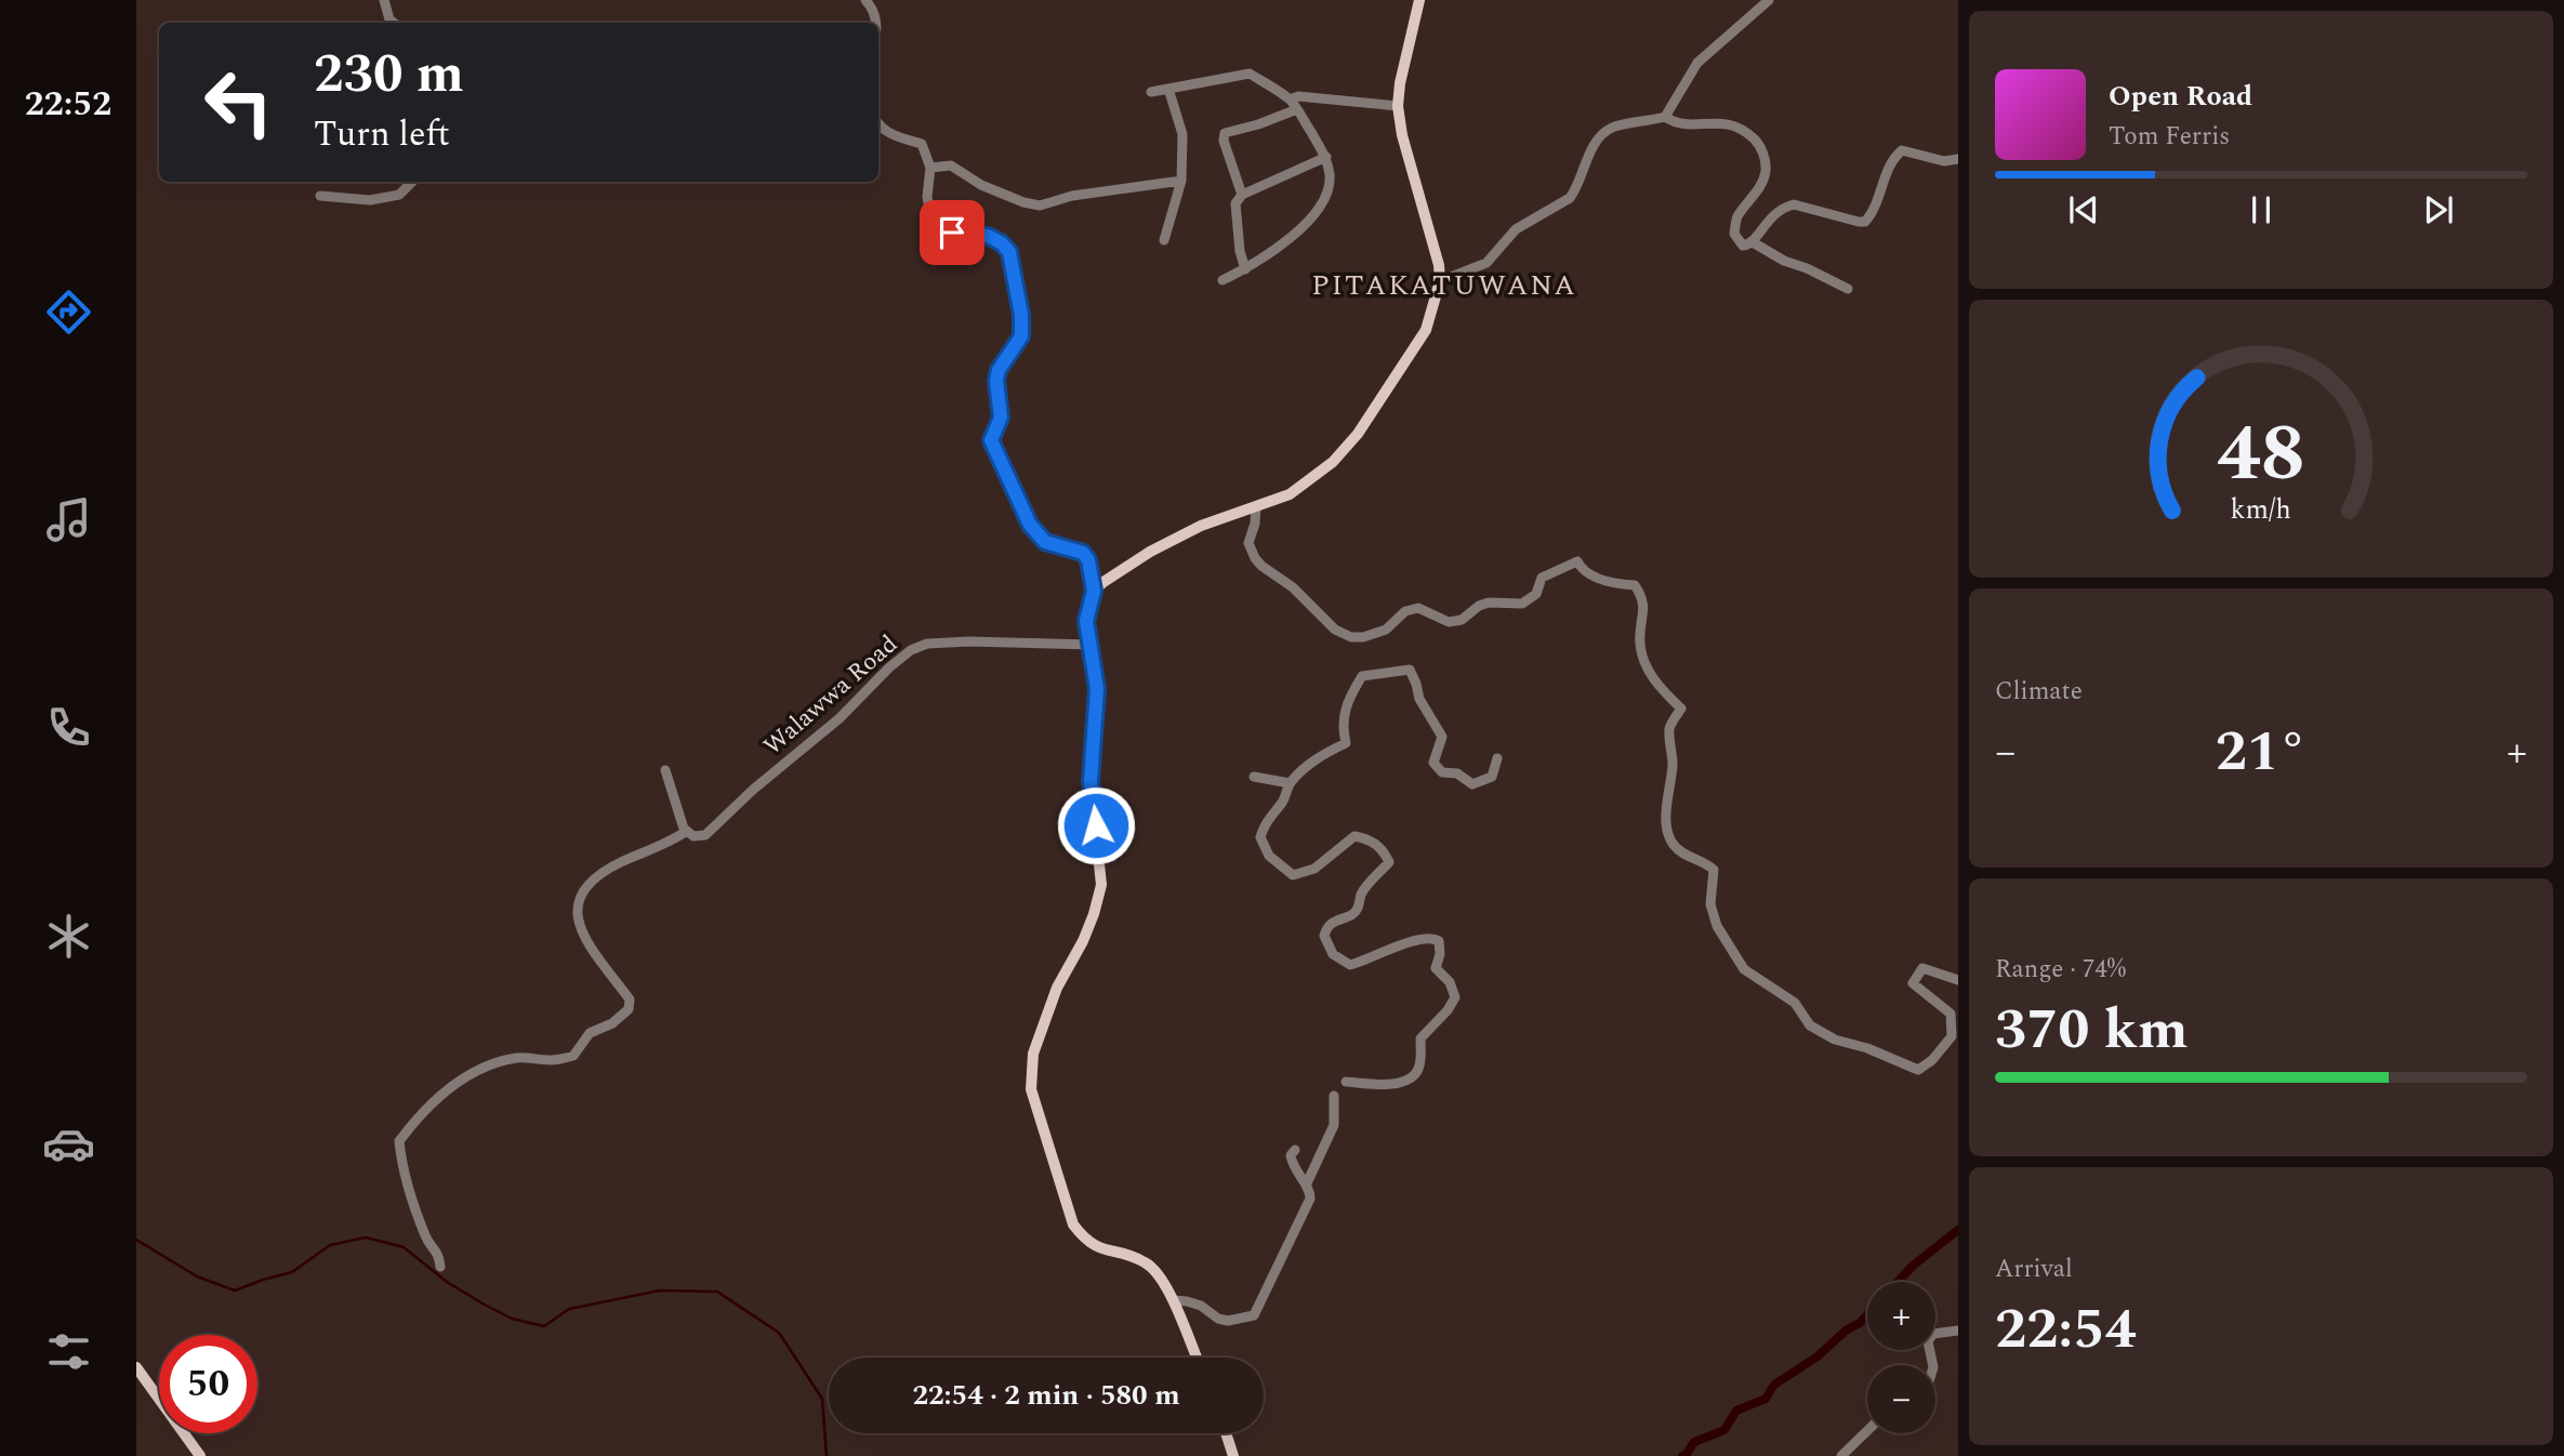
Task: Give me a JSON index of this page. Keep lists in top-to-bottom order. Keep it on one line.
{"streets":{"street":["Walawwa Road"]},"districts":["PITAKATUWANA"],"page":{"tabs":"22:52","turn":["230 m","Turn left"],"song":["Open Road","Tom Ferris"],"tile":["Climate",["Range · 74%","370 km"],["Arrival","22:54"]],"heat":["−","21°","+"],"map_buttons":["+","−"],"limit":"50","trip":"22:54 · 2 min · 580 m","gauge":["48","km/h"]}}
